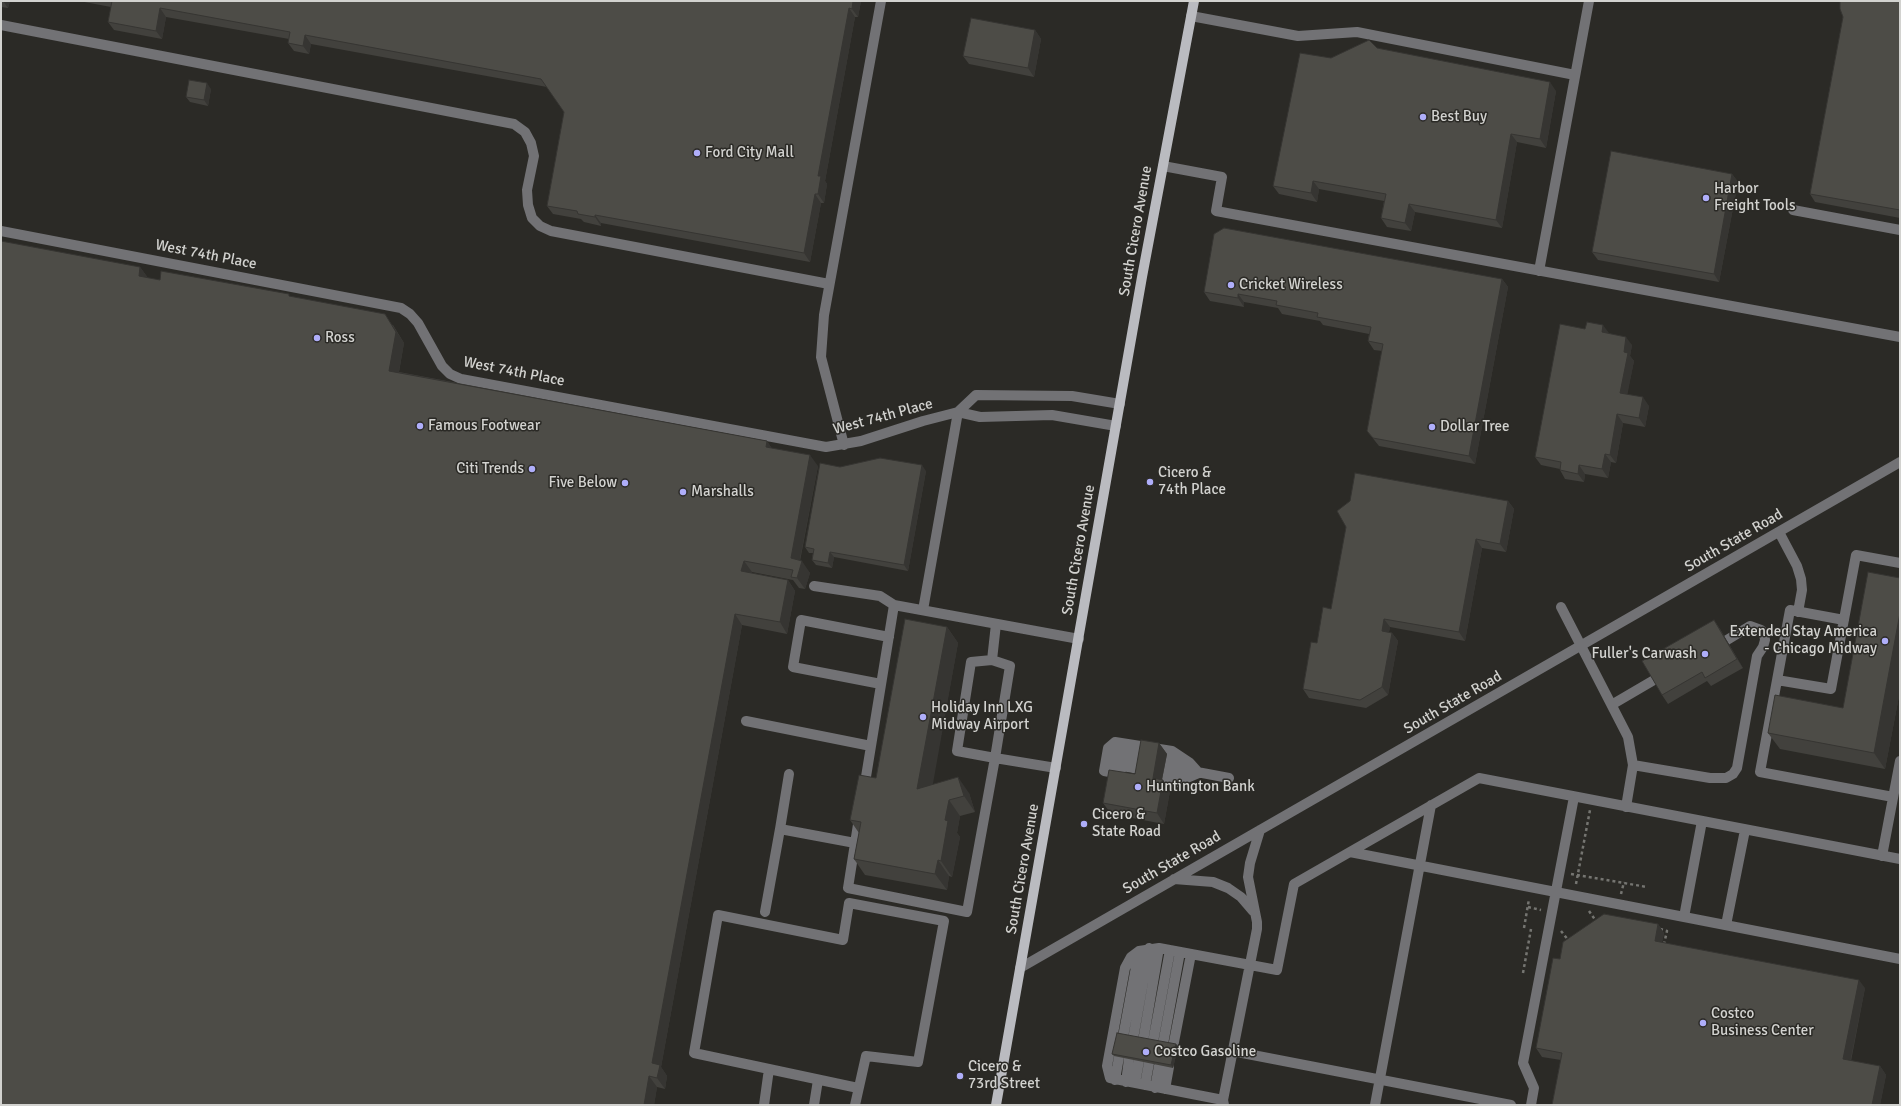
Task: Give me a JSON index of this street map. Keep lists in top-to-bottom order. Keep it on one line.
{"streets":{"main road":["South Cicero Avenue"],"street":["West 74th Place","South State Road"]},"crossings":[["South Cicero Avenue","West 74th Place"],["South Cicero Avenue","South State Road"]],"places":["Best Buy","Ford City Mall","Harbor Freight Tools","Cricket Wireless","Ross","Famous Footwear","Dollar Tree","Citi Trends","Cicero & 74th Place","Five Below","Marshalls","Extended Stay America - Chicago Midway","Fuller's Carwash","Holiday Inn LXG Midway Airport","Huntington Bank","Cicero & State Road","Costco Business Center","Costco Gasoline","Cicero & 73rd Street"]}
